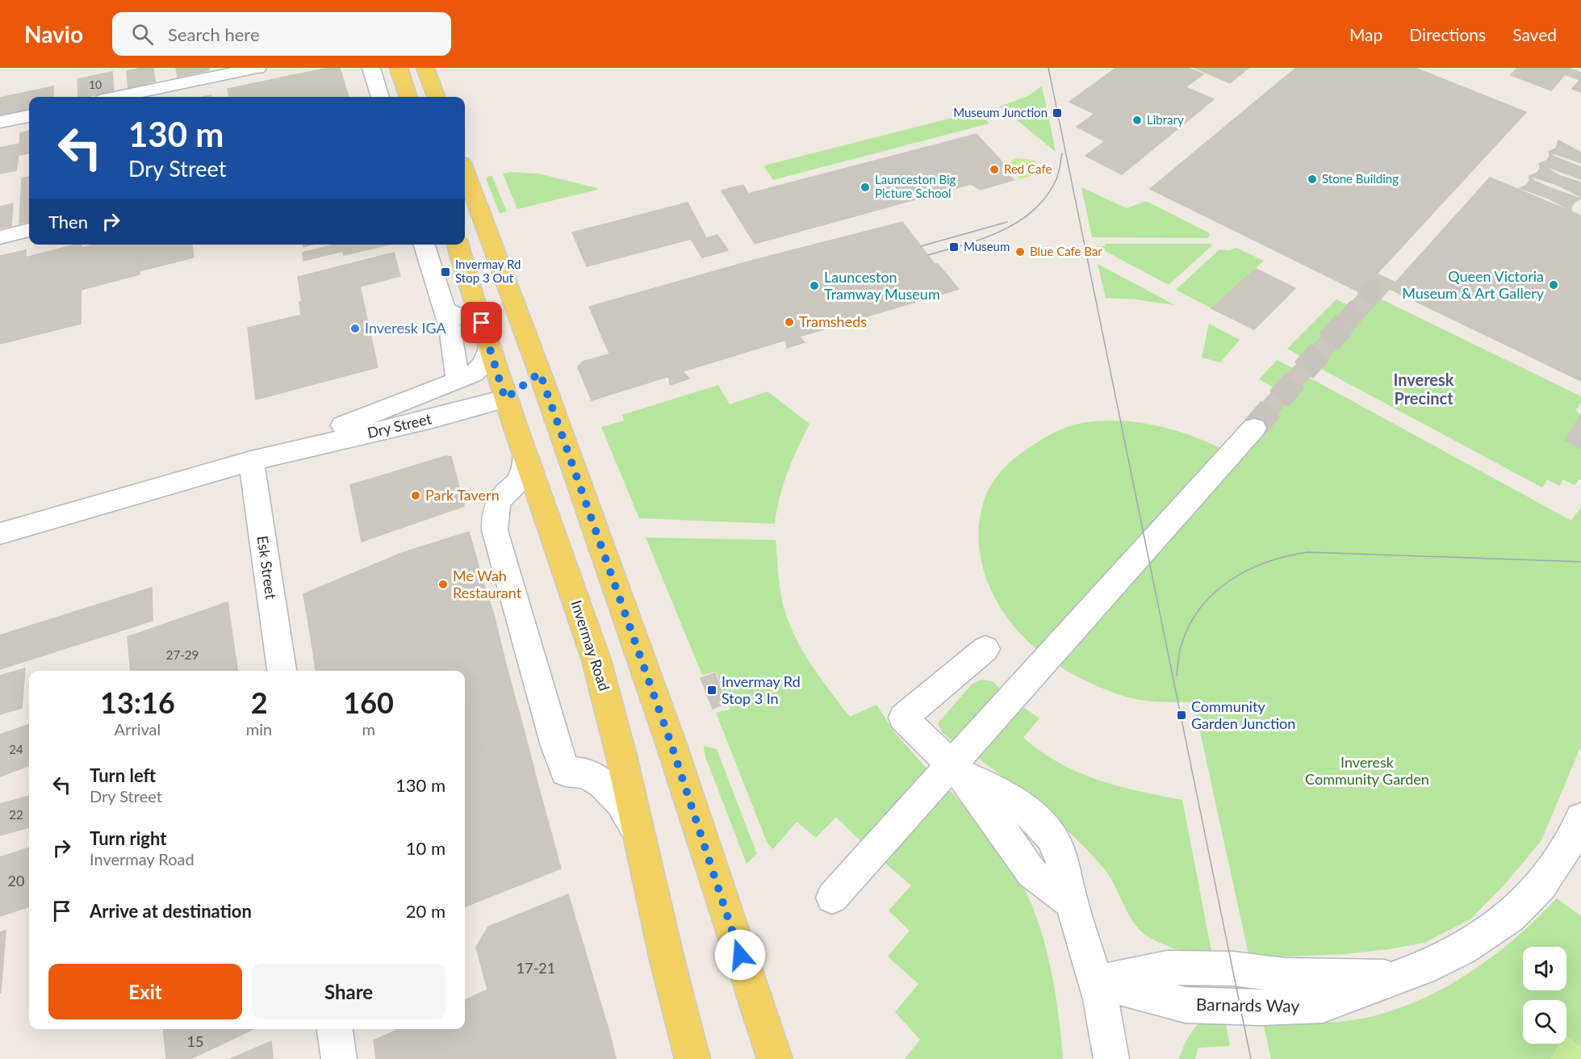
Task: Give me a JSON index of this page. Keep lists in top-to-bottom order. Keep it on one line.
{"streets":{"main road":["Dry Street","Invermay Road"],"street":["Esk Street","Barnards Way"]},"crossings":[["Dry Street","Esk Street"],["Dry Street","Invermay Road"]],"districts":["Inveresk Precinct"],"parks":["Inveresk Community Garden"],"places":{"transit":["Museum Junction","Museum","Invermay Rd Stop 3 Out","Invermay Rd Stop 3 In","Community Garden Junction"],"other":["Library","Red Cafe","Stone Building","Launceston Big Picture School","Blue Cafe Bar","Queen Victoria Museum & Art Gallery","Launceston Tramway Museum","Tramsheds","Inveresk IGA","Park Tavern","Me Wah Restaurant"]},"house_numbers":["10","27-29","24","22","20","17-21","15"],"page":{"header":"Navio","search":"Search here","nav":["Map","Directions","Saved"],"turn":["130 m","Dry Street"],"then":"Then","eta":["13:16","Arrival","2","min","160","m"],"list":[{"name":"Turn left","note":"Dry Street","value":"130 m"},{"name":"Turn right","note":"Invermay Road","value":"10 m"},{"name":"Arrive at destination","value":"20 m"}],"buttons":["Exit","Share"]}}
